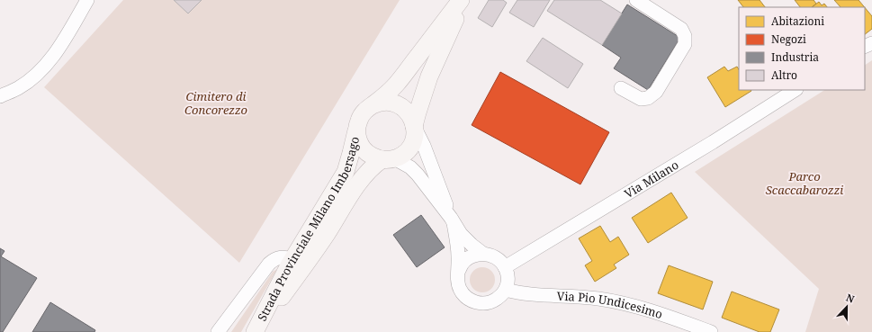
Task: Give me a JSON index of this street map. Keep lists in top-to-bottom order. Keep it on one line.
{"streets":{"main road":["Strada Provinciale Milano Imbersago"],"street":["Via Milano","Via Pio Undicesimo"]},"crossings":[["Via Milano","Via Pio Undicesimo"]],"parks":["Cimitero di Concorezzo","Parco Scaccabarozzi"],"legend":["Abitazioni","Negozi","Industria","Altro"],"north":"top"}
